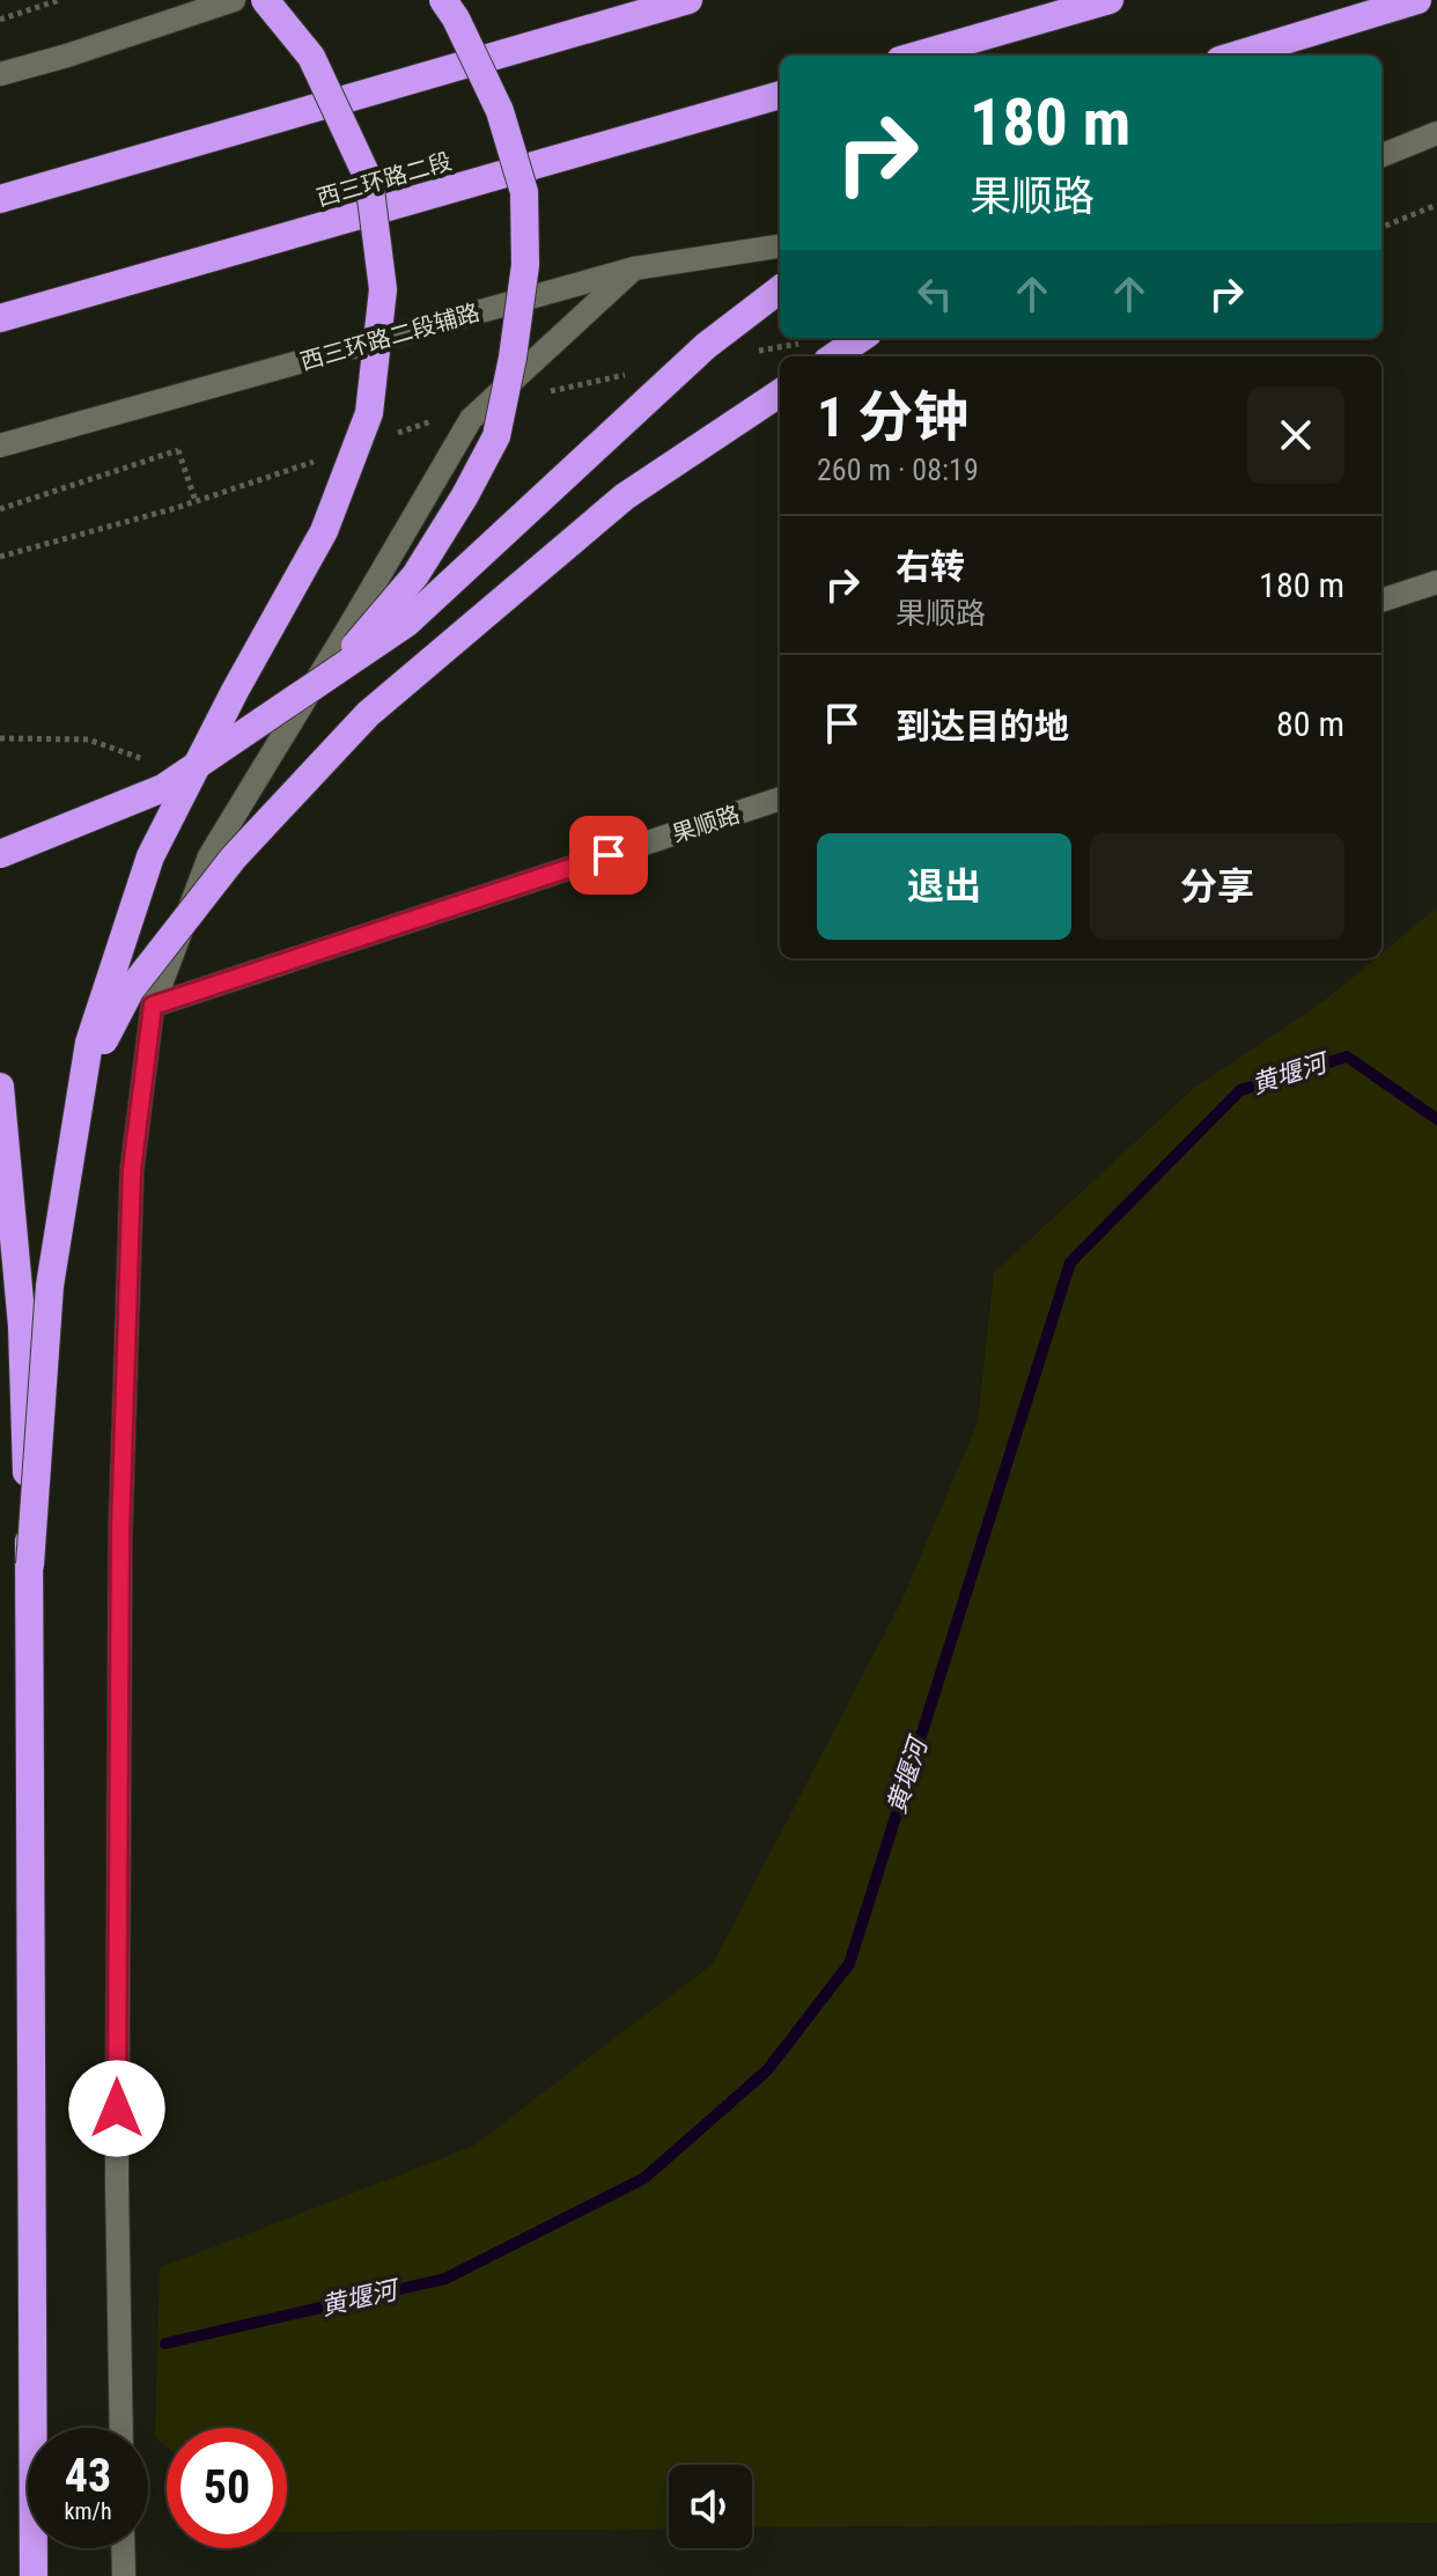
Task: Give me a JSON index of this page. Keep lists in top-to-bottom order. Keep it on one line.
{"streets":{"highway":["西三环路二段"],"main road":["西三环路二段辅路","果顺路"]},"water":["黄堰河"],"page":{"turn":["180 m","果顺路"],"heading":["1 分钟","260 m · 08:19"],"list":[{"name":"右转","note":"果顺路","value":"180 m"},{"name":"到达目的地","value":"80 m"}],"buttons":["退出","分享"],"speed":"43 km/h","limit":"50"}}
